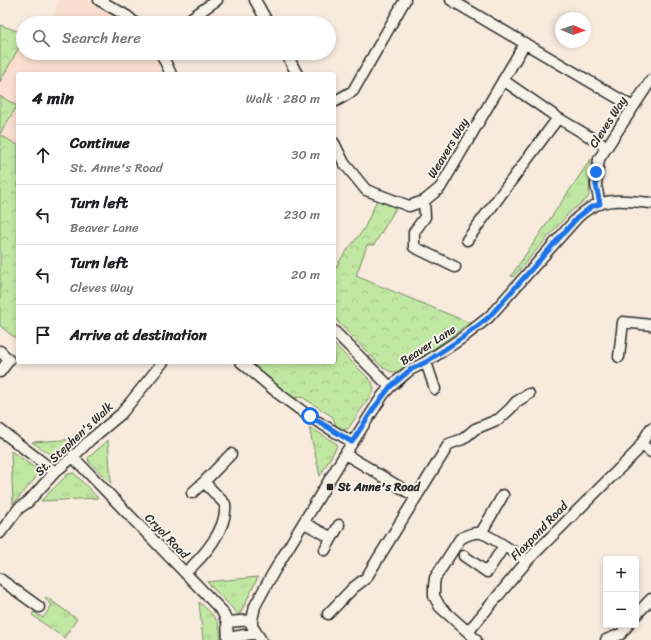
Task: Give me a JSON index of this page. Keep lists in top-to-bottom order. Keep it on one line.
{"streets":{"street":["Cleves Way","Weavers Way","Beaver Lane","St. Stephen's Walk","Flaxpond Road","Cryol Road"]},"crossings":[["Cleves Way","Beaver Lane"],["St. Stephen's Walk","Cryol Road"]],"places":{"transit":["St Anne's Road"]},"north":"right","page":{"search":"Search here","heading":["4 min","Walk · 280 m"],"list":[["Continue","St. Anne's Road","30 m"],["Turn left","Beaver Lane","230 m"],["Turn left","Cleves Way","20 m"],"Arrive at destination"],"map_buttons":["+","−"]}}
